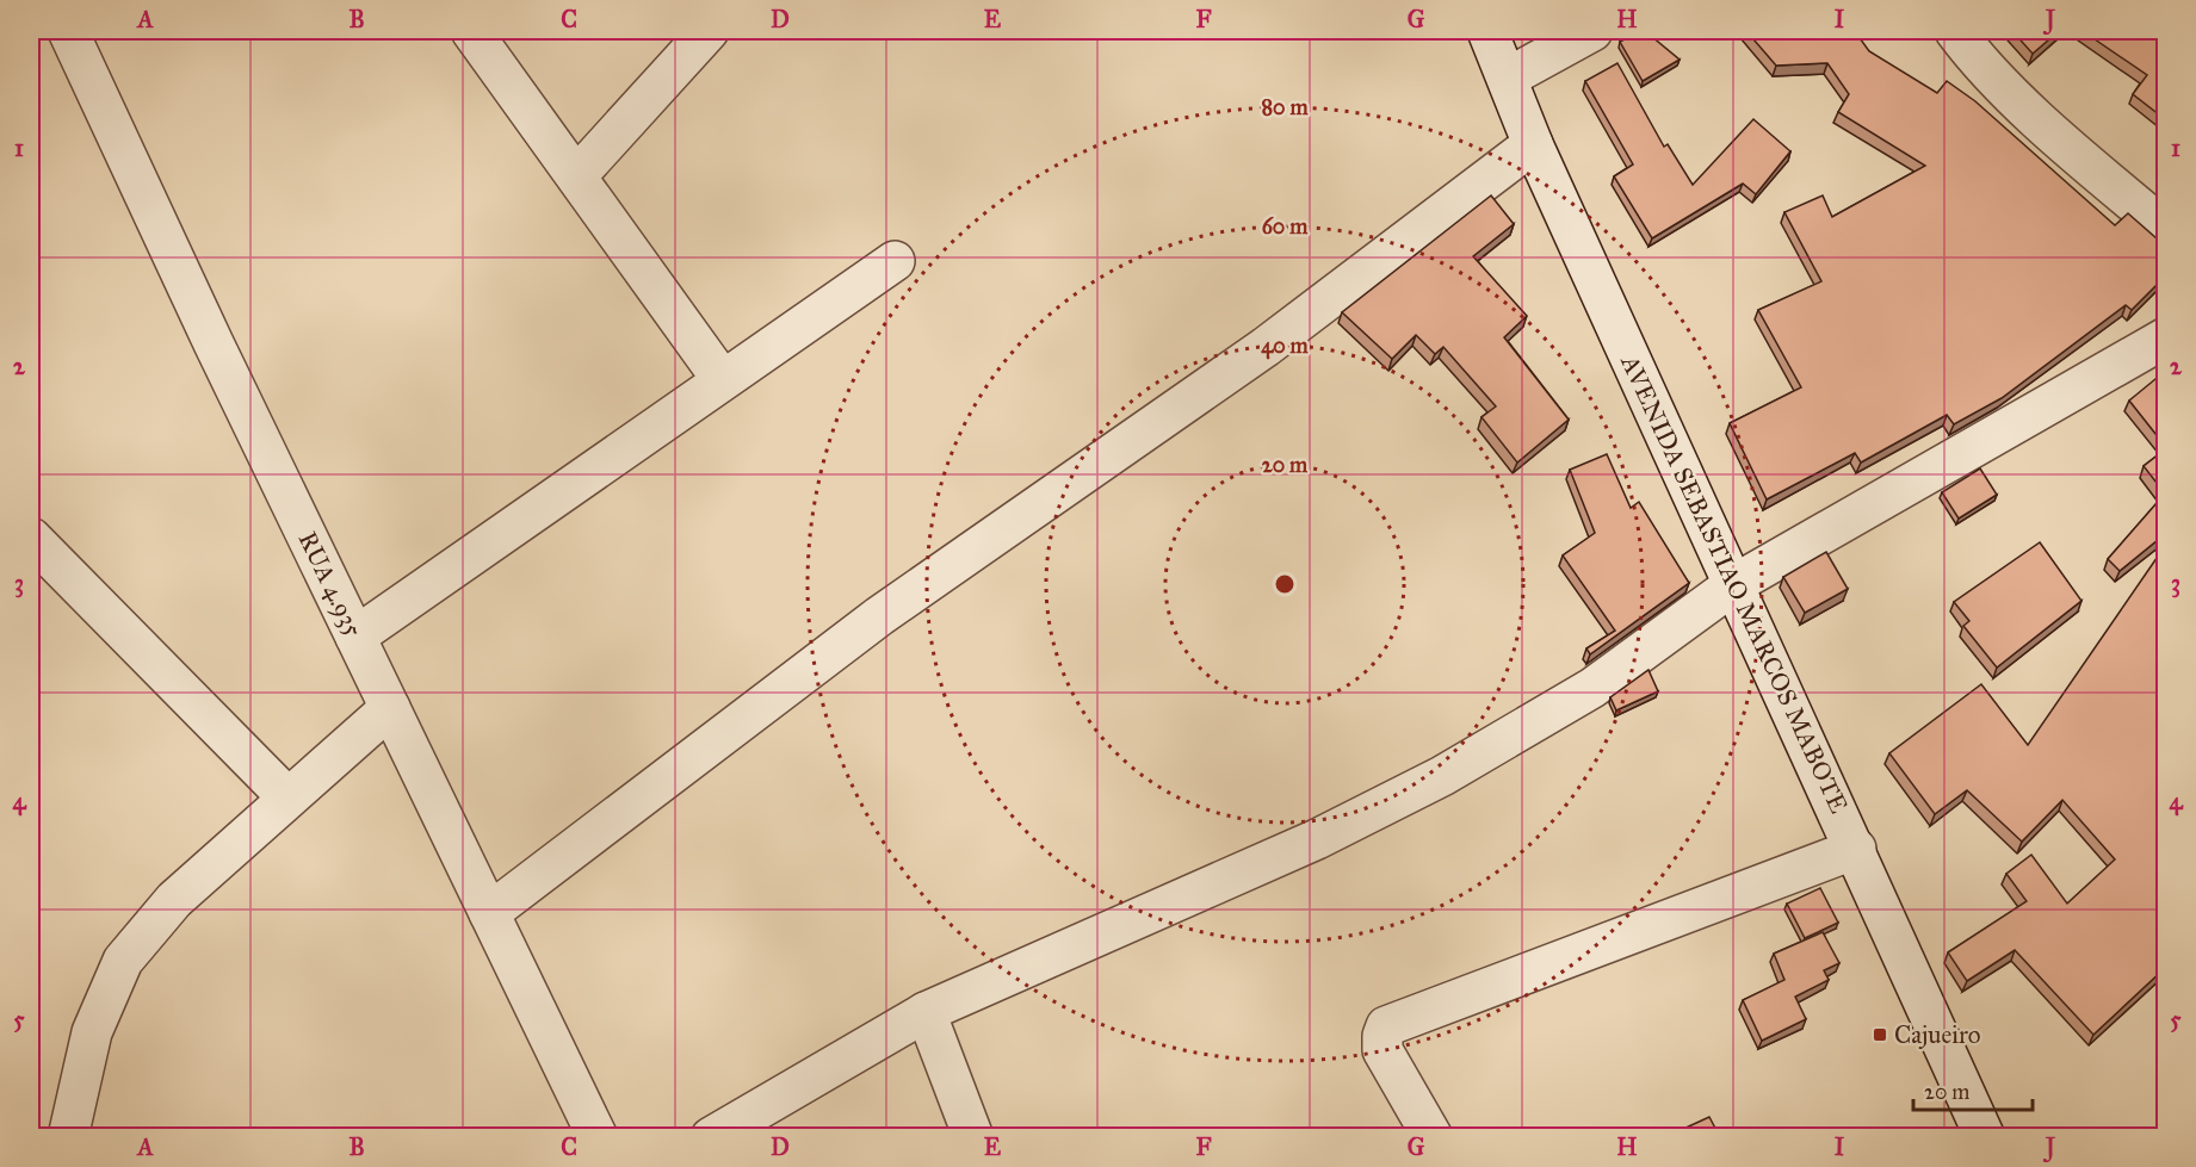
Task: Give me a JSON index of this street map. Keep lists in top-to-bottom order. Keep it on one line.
{"streets":{"street":["RUA 4.935","AVENIDA SEBASTIAO MARCOS MABOTE"]},"places":{"transit":["Cajueiro"]},"scale_bar":"20 m","grid":{"columns":["A","B","C","D","E","F","G","H","I","J"],"rows":["1","2","3","4","5"]},"rings":["80 m","60 m","40 m","20 m"]}
